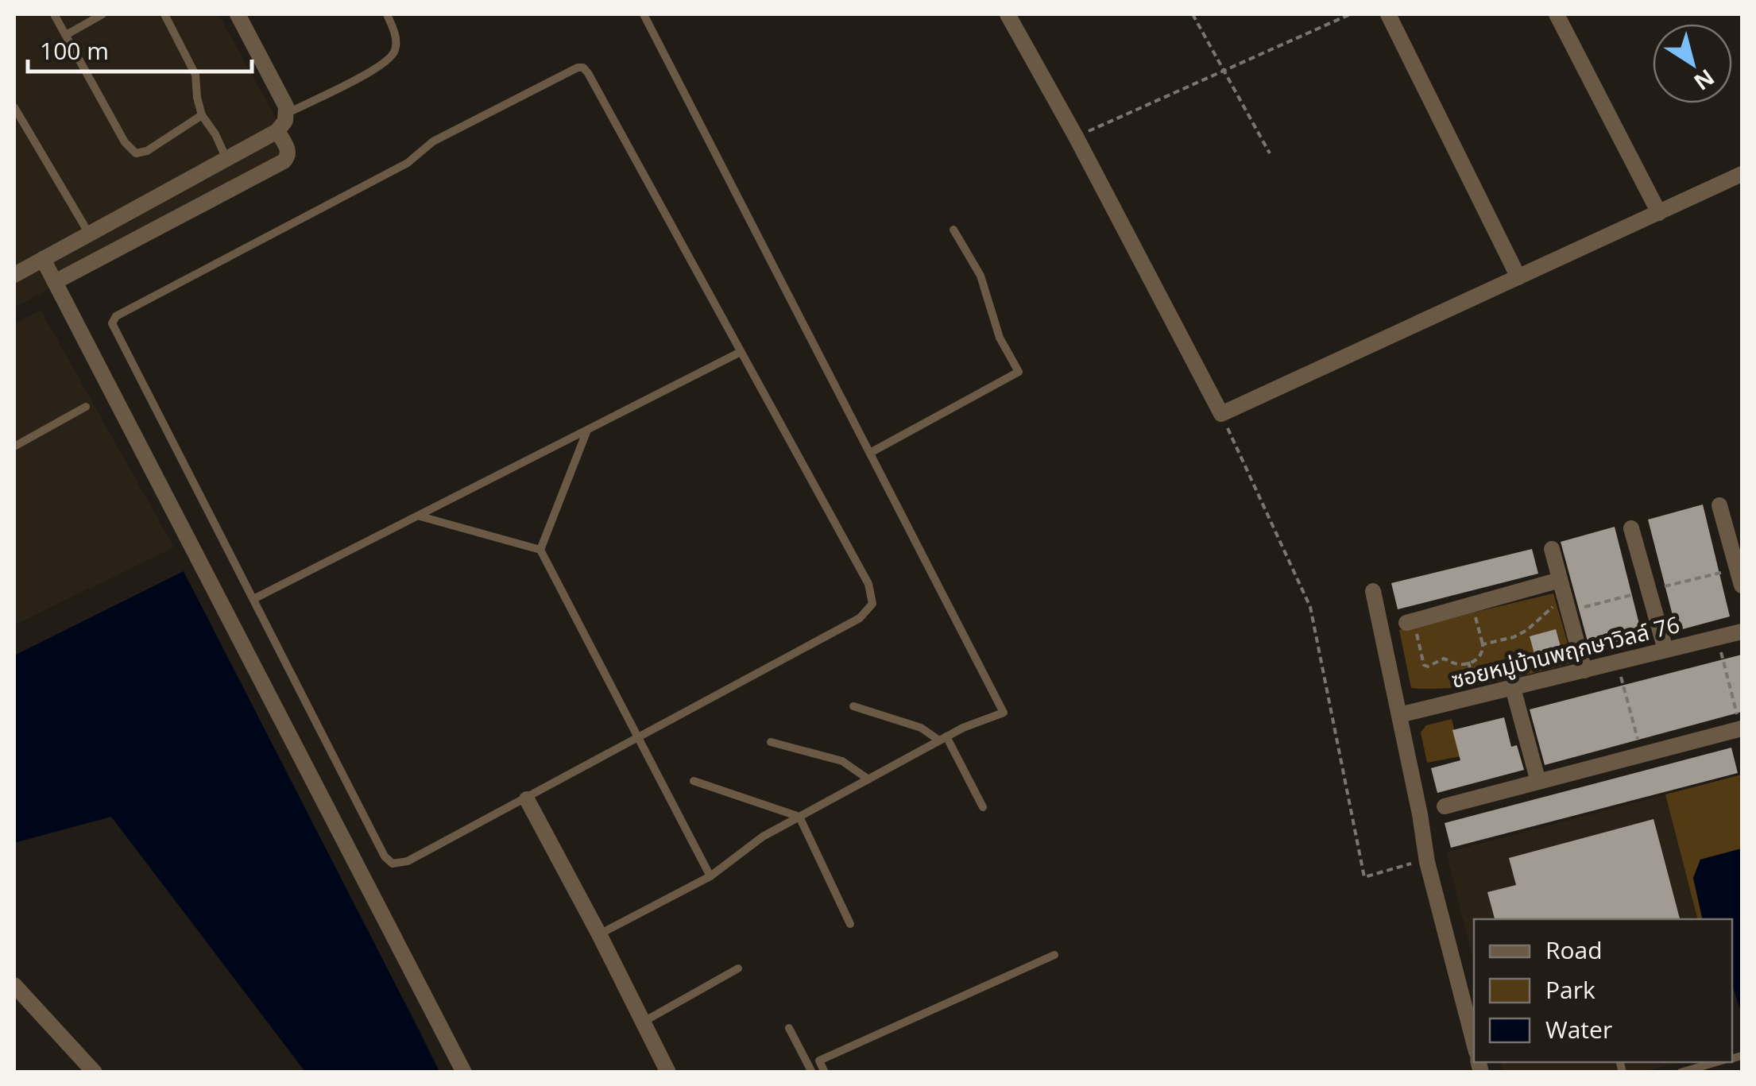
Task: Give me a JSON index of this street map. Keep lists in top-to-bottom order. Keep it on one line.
{"streets":{"street":["ซอยหมู่บ้านพฤกษาวิลล์ 76"]},"legend":["Road","Park","Water"],"scale_bar":"100 m","north":"bottom right"}
